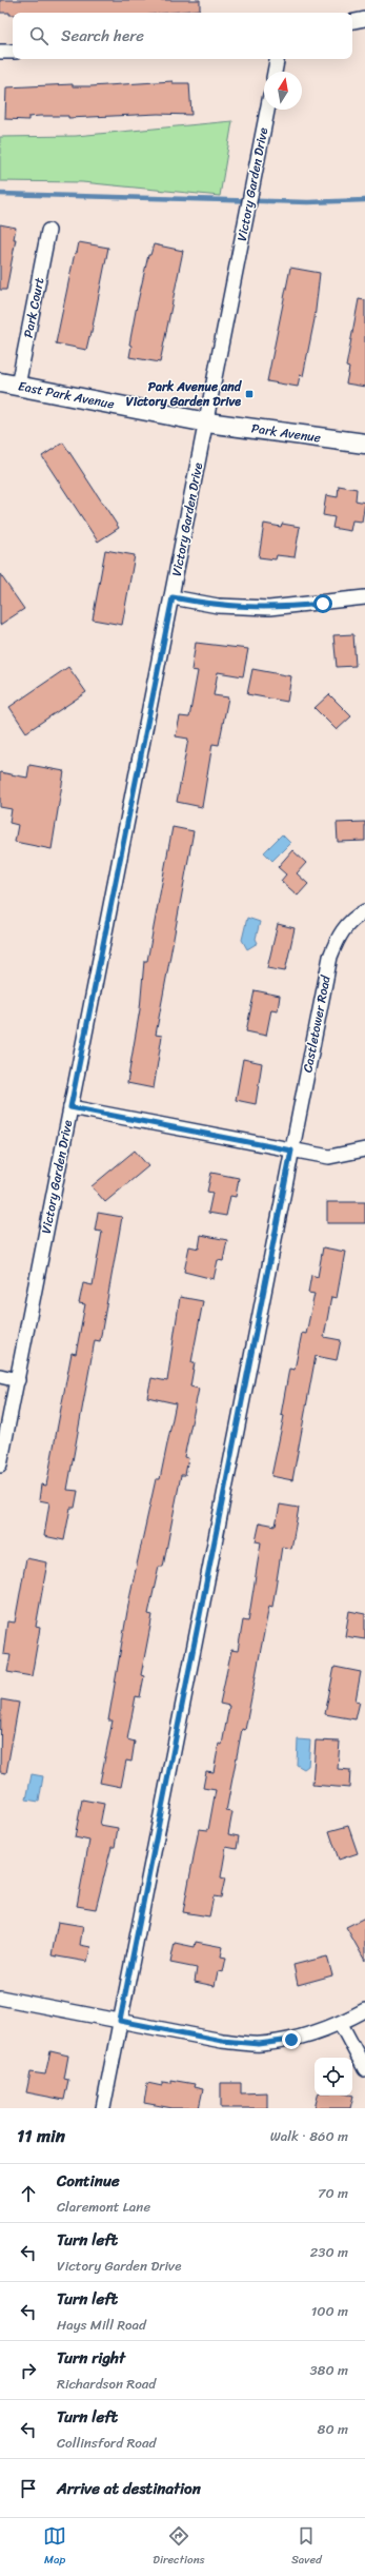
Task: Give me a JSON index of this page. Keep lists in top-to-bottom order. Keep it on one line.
{"streets":{"main road":["East Park Avenue","Park Avenue"],"street":["Victory Garden Drive","Park Court","Castletower Road"]},"crossings":[["Victory Garden Drive","East Park Avenue"],["Victory Garden Drive","Park Avenue"],["Park Court","East Park Avenue"],["East Park Avenue","Park Avenue"]],"places":{"transit":["Park Avenue and Victory Garden Drive"]},"north":"top","page":{"search":"Search here","heading":["11 min","Walk · 860 m"],"list":[["Continue","Claremont Lane","70 m"],["Turn left","Victory Garden Drive","230 m"],["Turn left","Hays Mill Road","100 m"],["Turn right","Richardson Road","380 m"],["Turn left","Collinsford Road","80 m"],"Arrive at destination"],"nav":["Map","Directions","Saved"]}}
